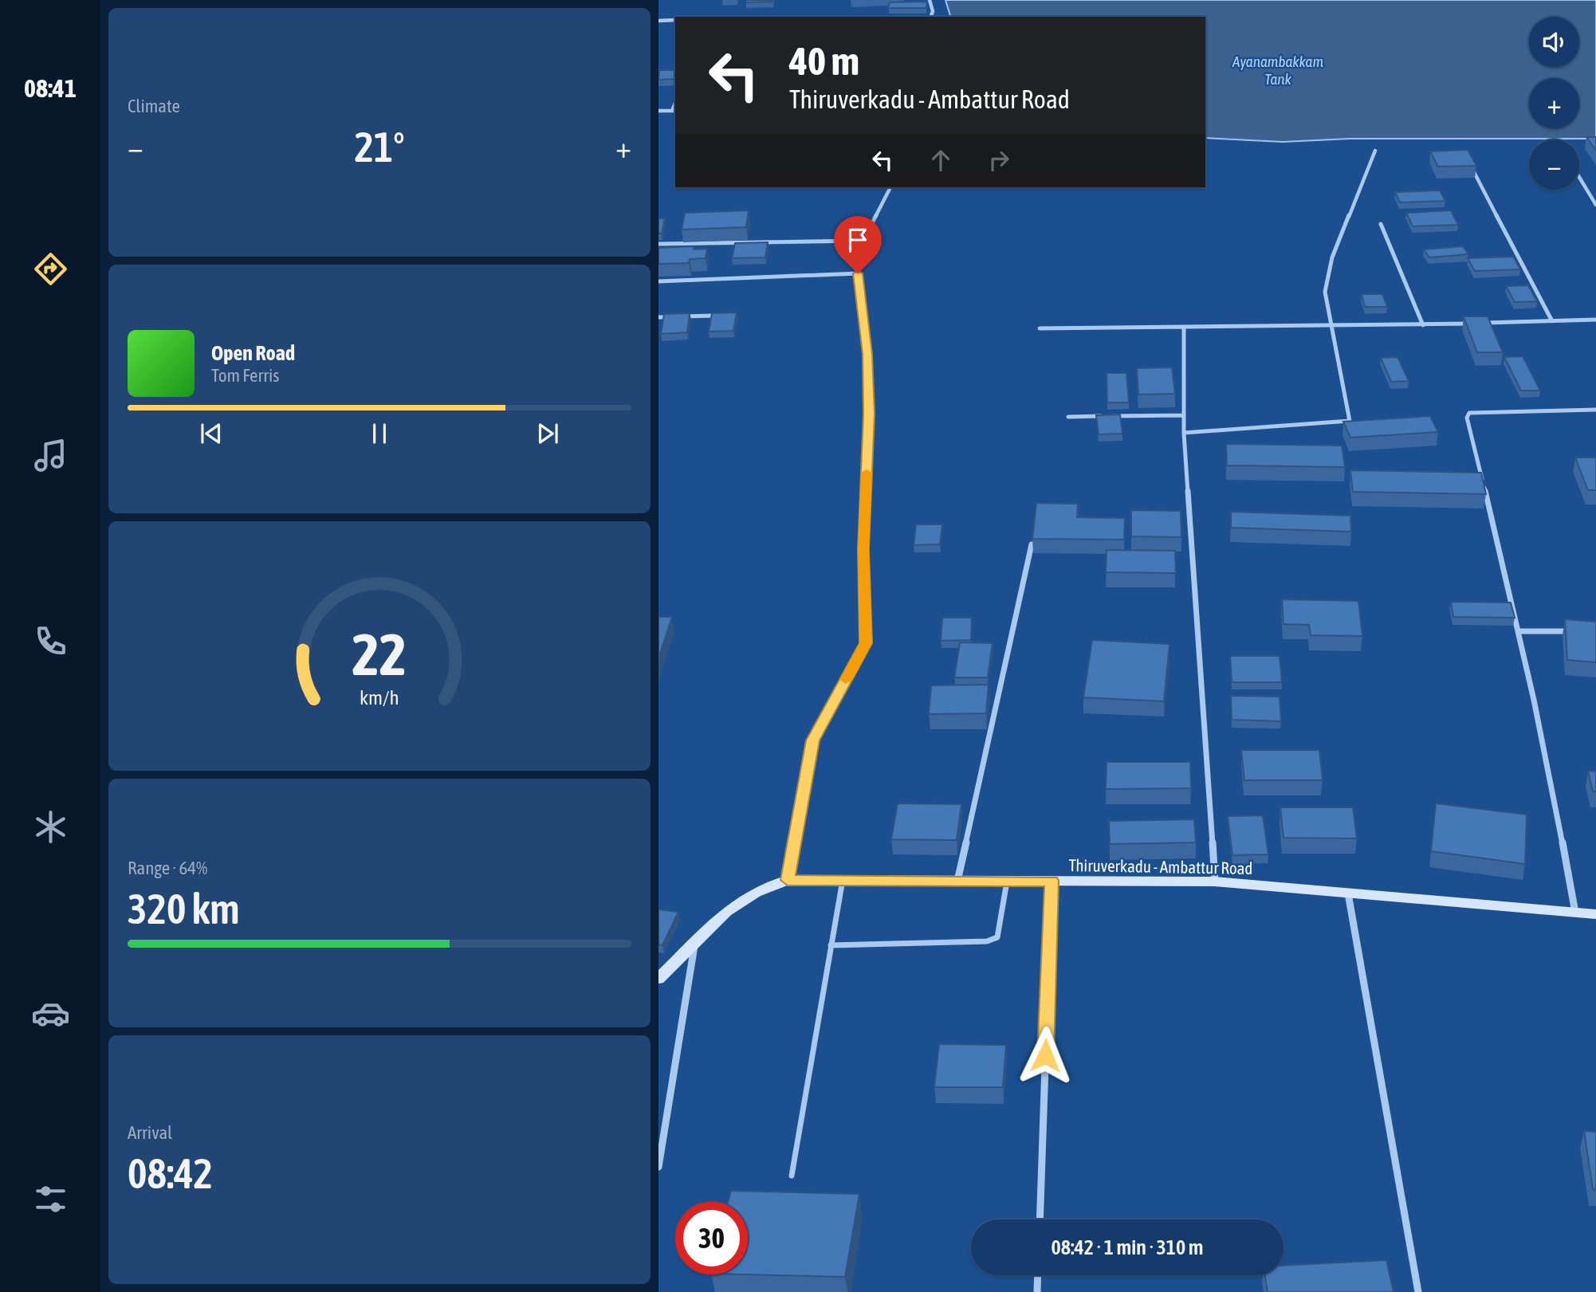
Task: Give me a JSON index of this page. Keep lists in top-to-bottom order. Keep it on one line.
{"streets":{"main road":["Thiruverkadu - Ambattur Road"]},"water":["Ayanambakkam Tank"],"page":{"tabs":"08:41","tile":["Climate",["Range · 64%","320 km"],["Arrival","08:42"]],"map_buttons":["+","−"],"turn":["40 m","Thiruverkadu - Ambattur Road"],"heat":["−","21°","+"],"song":["Open Road","Tom Ferris"],"limit":"30","trip":"08:42 · 1 min · 310 m","gauge":["22","km/h"]}}
